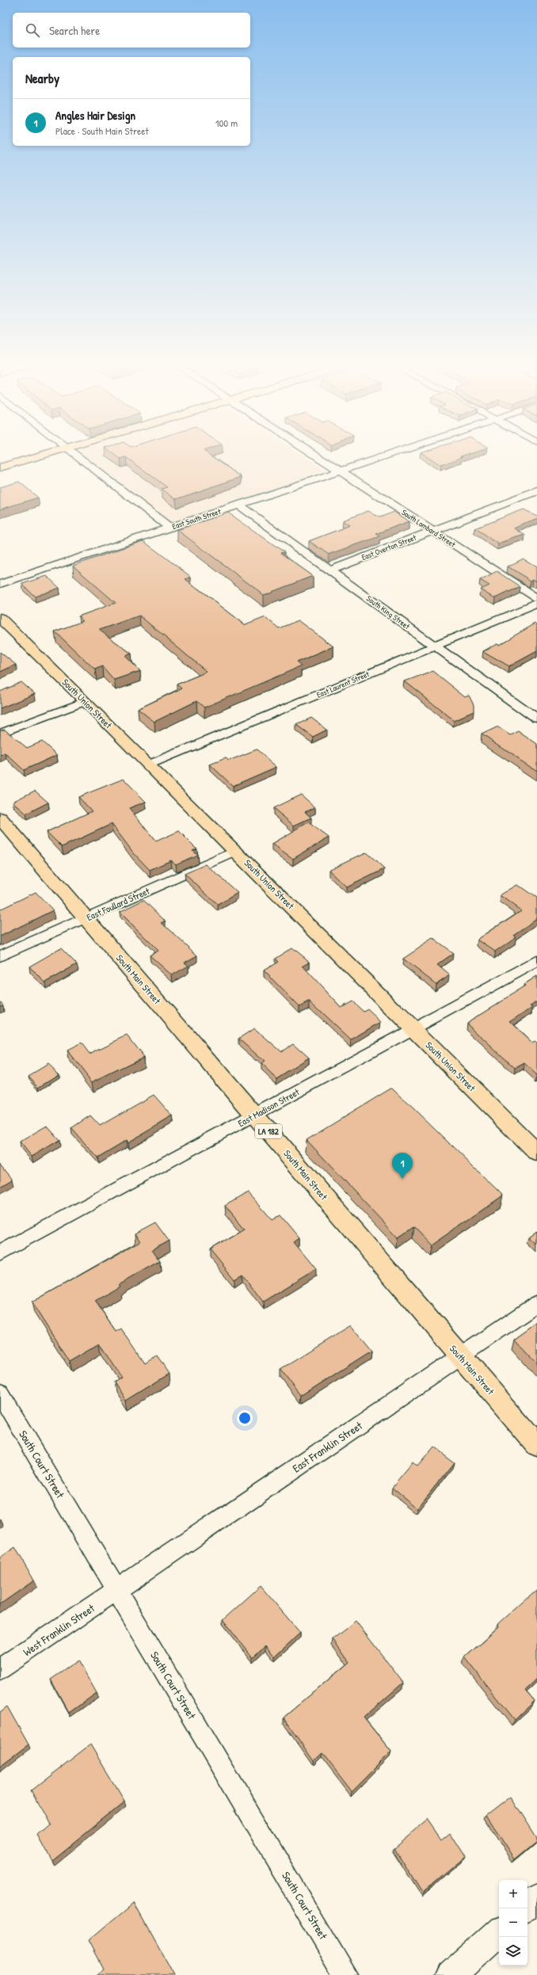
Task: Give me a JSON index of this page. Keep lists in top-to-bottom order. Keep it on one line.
{"streets":{"main road":["South Union Street","South Main Street","LA 182"],"street":["East South Street","South Lombard Street","East Overton Street","South King Street","East Laurent Street","East Foullard Street","East Madison Street","East Franklin Street","South Court Street","West Franklin Street"]},"crossings":[["East South Street","South Lombard Street"],["East South Street","South King Street"],["South Lombard Street","East Overton Street"],["East Overton Street","South King Street"],["South King Street","East Laurent Street"],["East Laurent Street","South Union Street"],["South Union Street","East Foullard Street"],["South Union Street","East Madison Street"],["East Foullard Street","South Main Street"],["South Main Street","East Madison Street"],["South Main Street","East Franklin Street"],["East Franklin Street","South Court Street"],["East Franklin Street","West Franklin Street"],["South Court Street","West Franklin Street"]],"page":{"search":"Search here","heading":"Nearby","list":[{"mark":"1","name":"Angles Hair Design","note":"Place · South Main Street","value":"100 m"}],"pins":"1","map_buttons":["+","−"]}}
